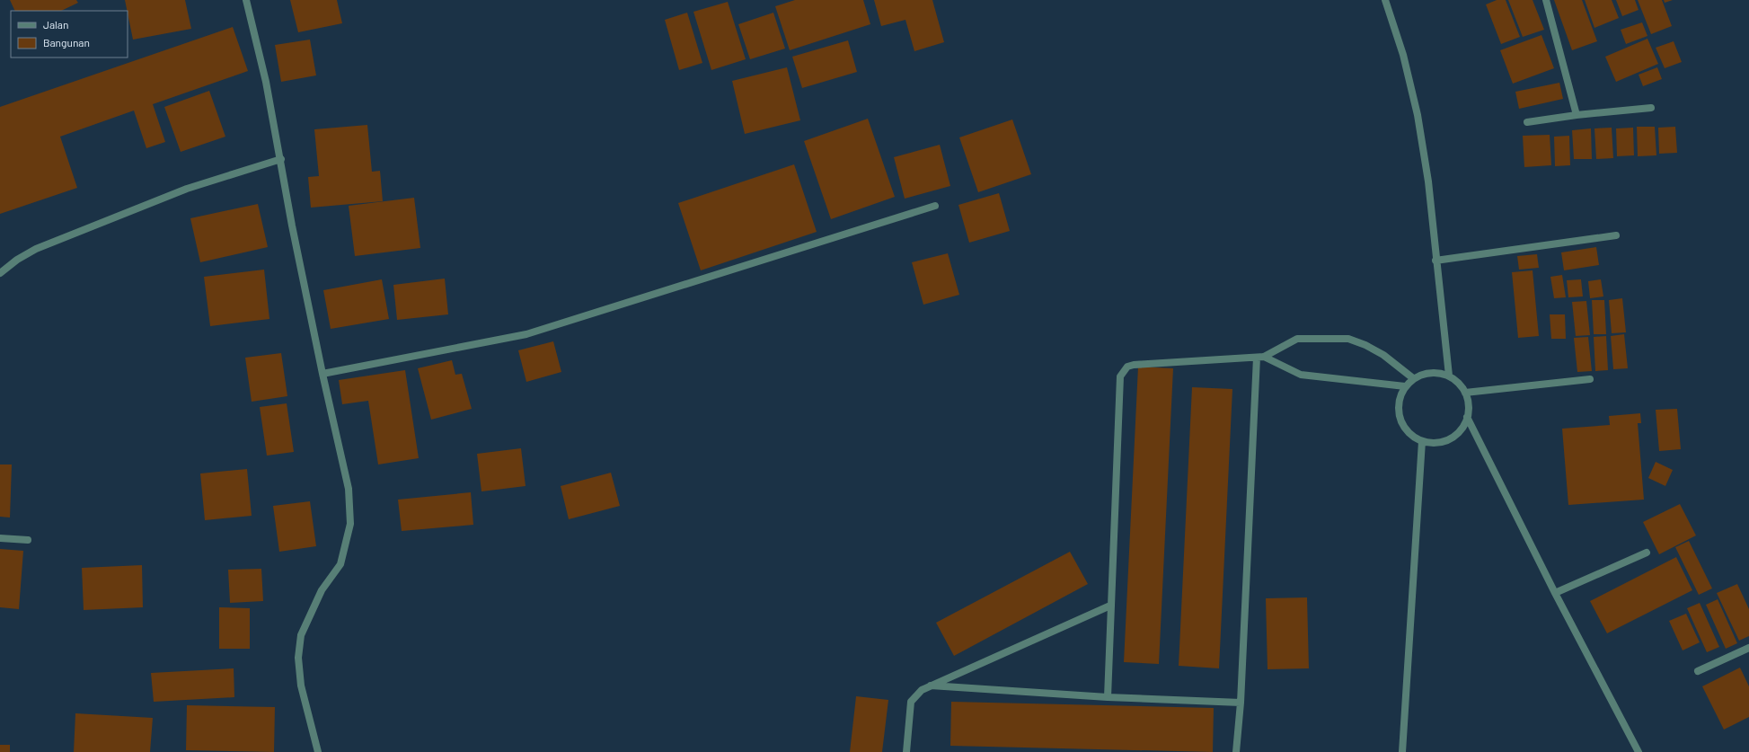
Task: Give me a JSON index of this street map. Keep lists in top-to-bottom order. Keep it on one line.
{"legend":["Jalan","Bangunan"]}
